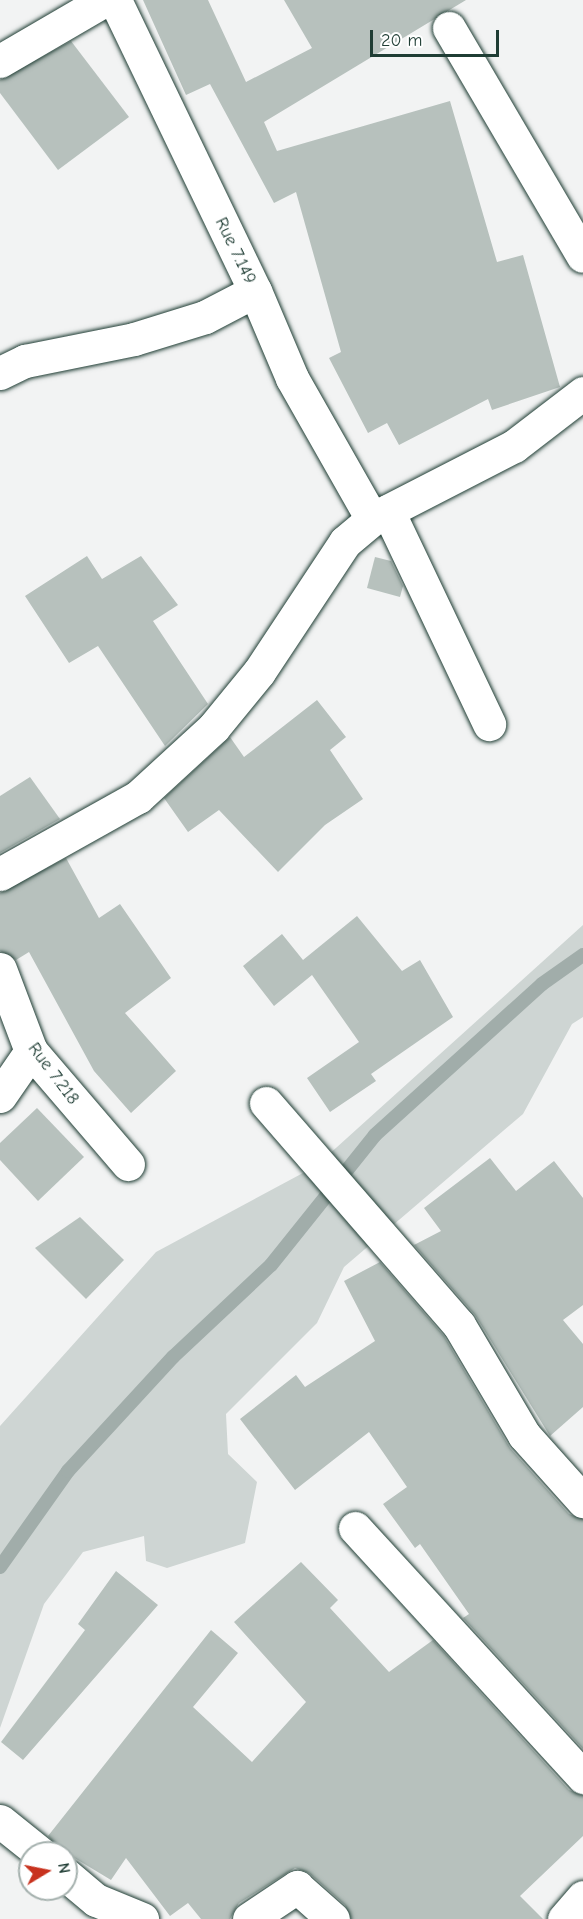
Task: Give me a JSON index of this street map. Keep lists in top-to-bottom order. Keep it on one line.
{"streets":{"street":["Rue 7.149","Rue 7.218"]},"scale_bar":"20 m","north":"right"}
